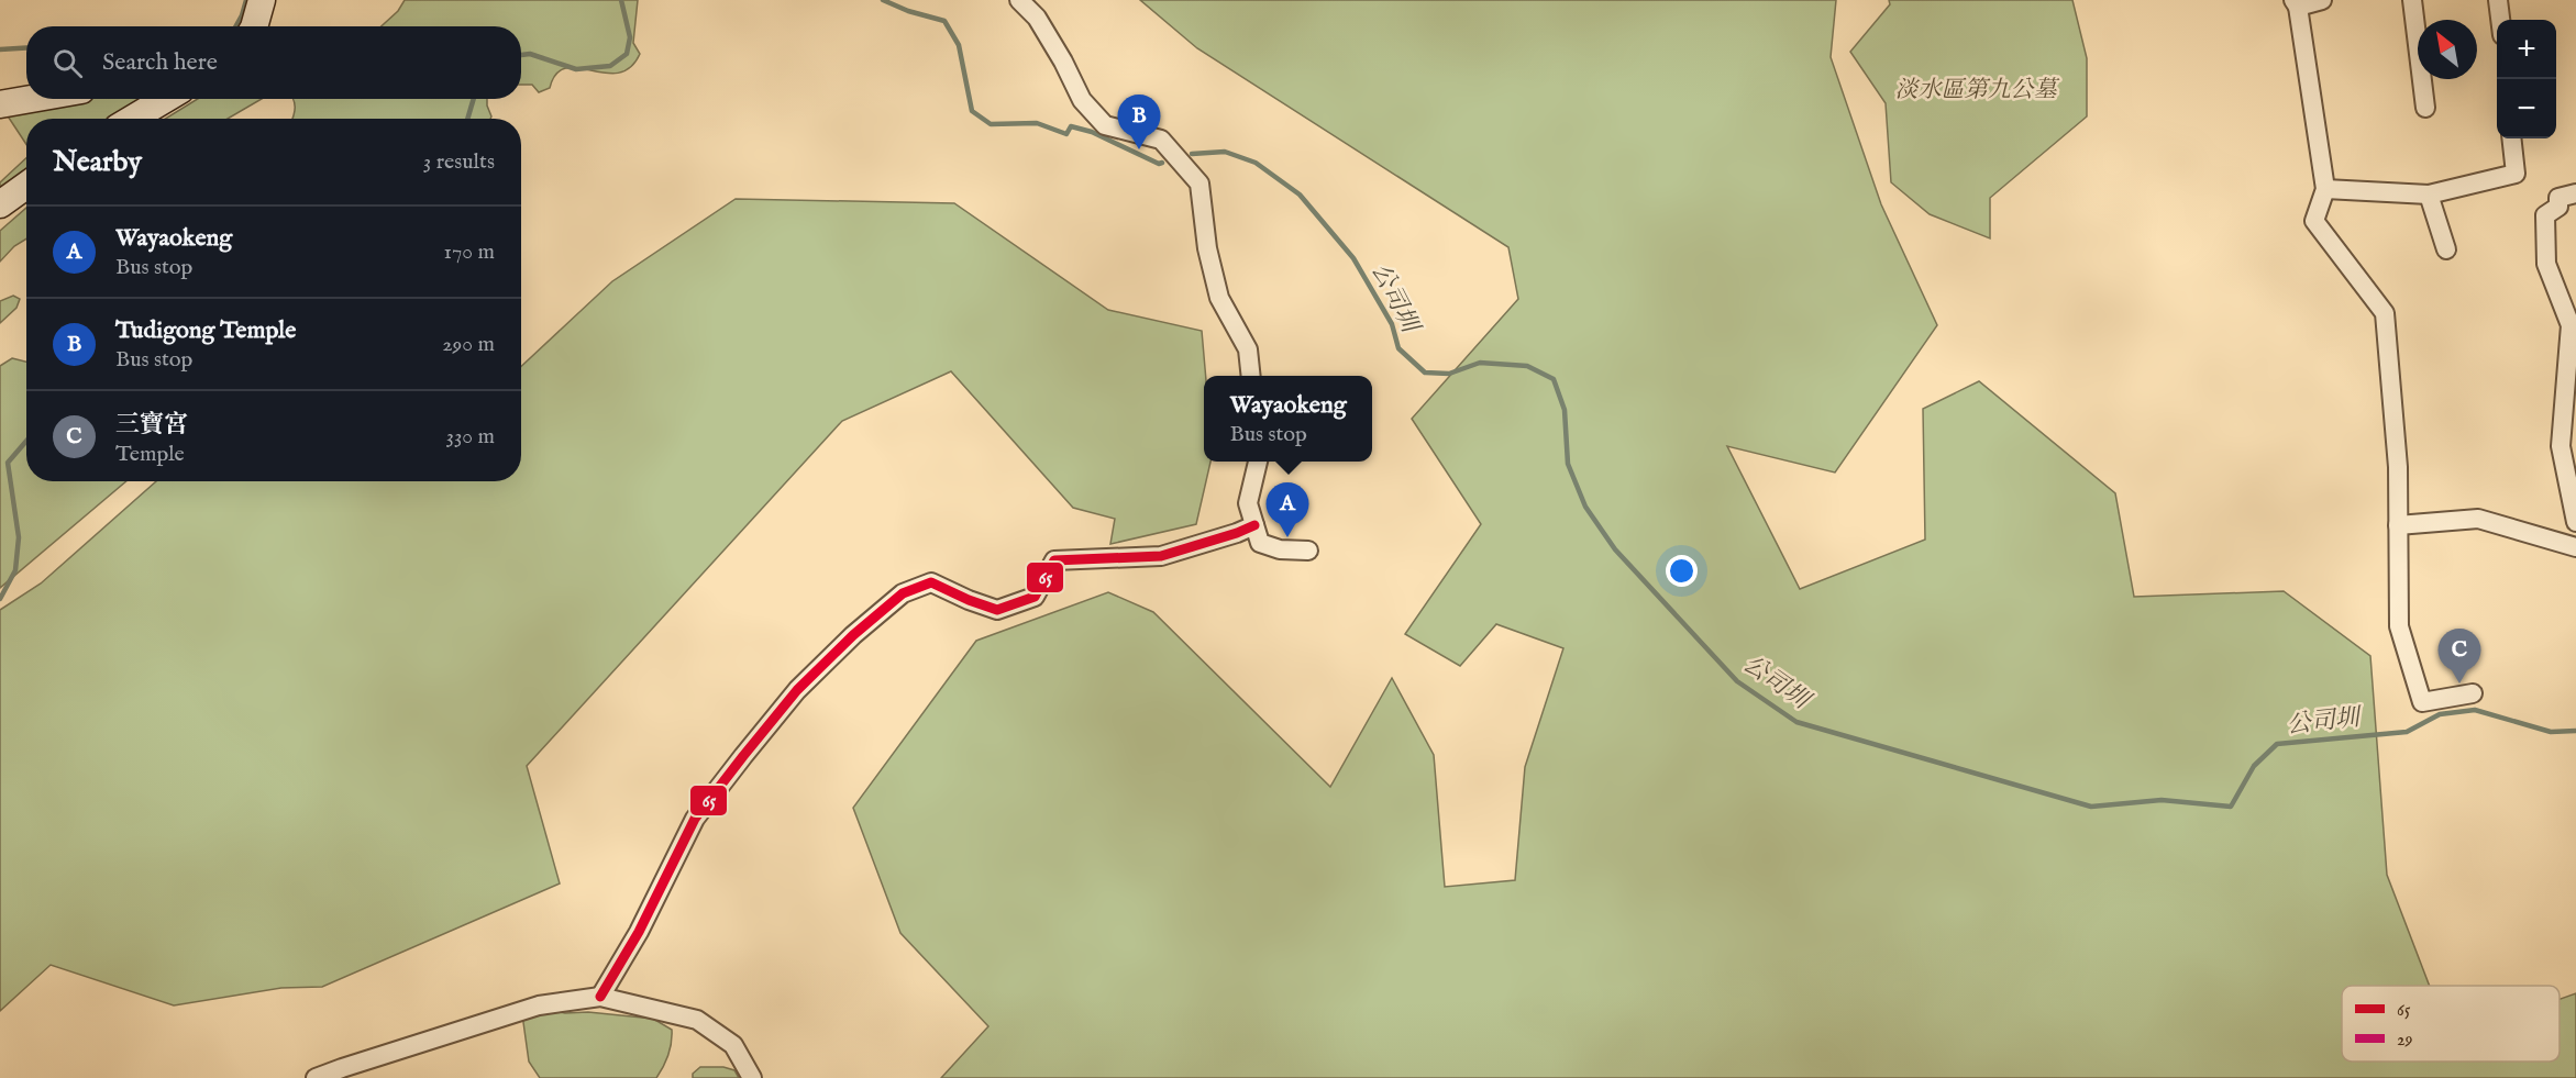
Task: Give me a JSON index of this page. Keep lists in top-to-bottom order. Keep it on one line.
{"water":["公司圳"],"parks":["淡水區第九公墓"],"lines":["transit line 65"],"legend":["65","29"],"north":"top left","page":{"map_buttons":["+","−"],"search":"Search here","pins":["B","A","C"],"heading":["Nearby","3 results"],"list":[{"mark":"A","name":"Wayaokeng","note":"Bus stop","value":"170 m"},{"mark":"B","name":"Tudigong Temple","note":"Bus stop","value":"290 m"},{"mark":"C","name":"三寶宮","note":"Temple","value":"330 m"}],"popup":["Wayaokeng","Bus stop"]}}
